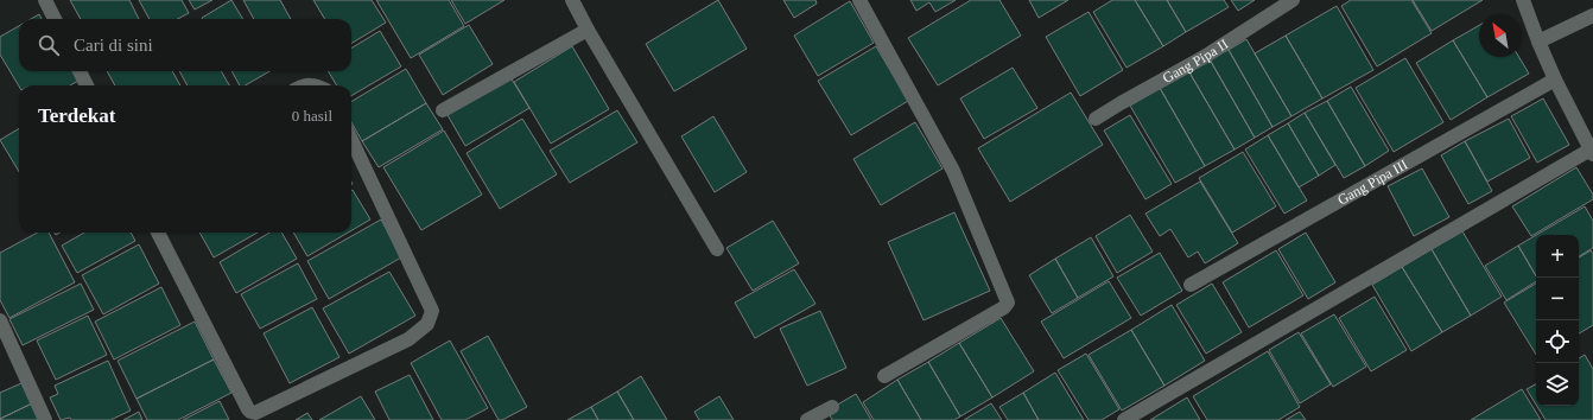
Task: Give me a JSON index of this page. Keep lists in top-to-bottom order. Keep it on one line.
{"streets":{"street":["Gang Pipa II","Gang Pipa III"]},"north":"top left","page":{"search":"Cari di sini","heading":["Terdekat","0 hasil"],"map_buttons":["+","−"]}}
